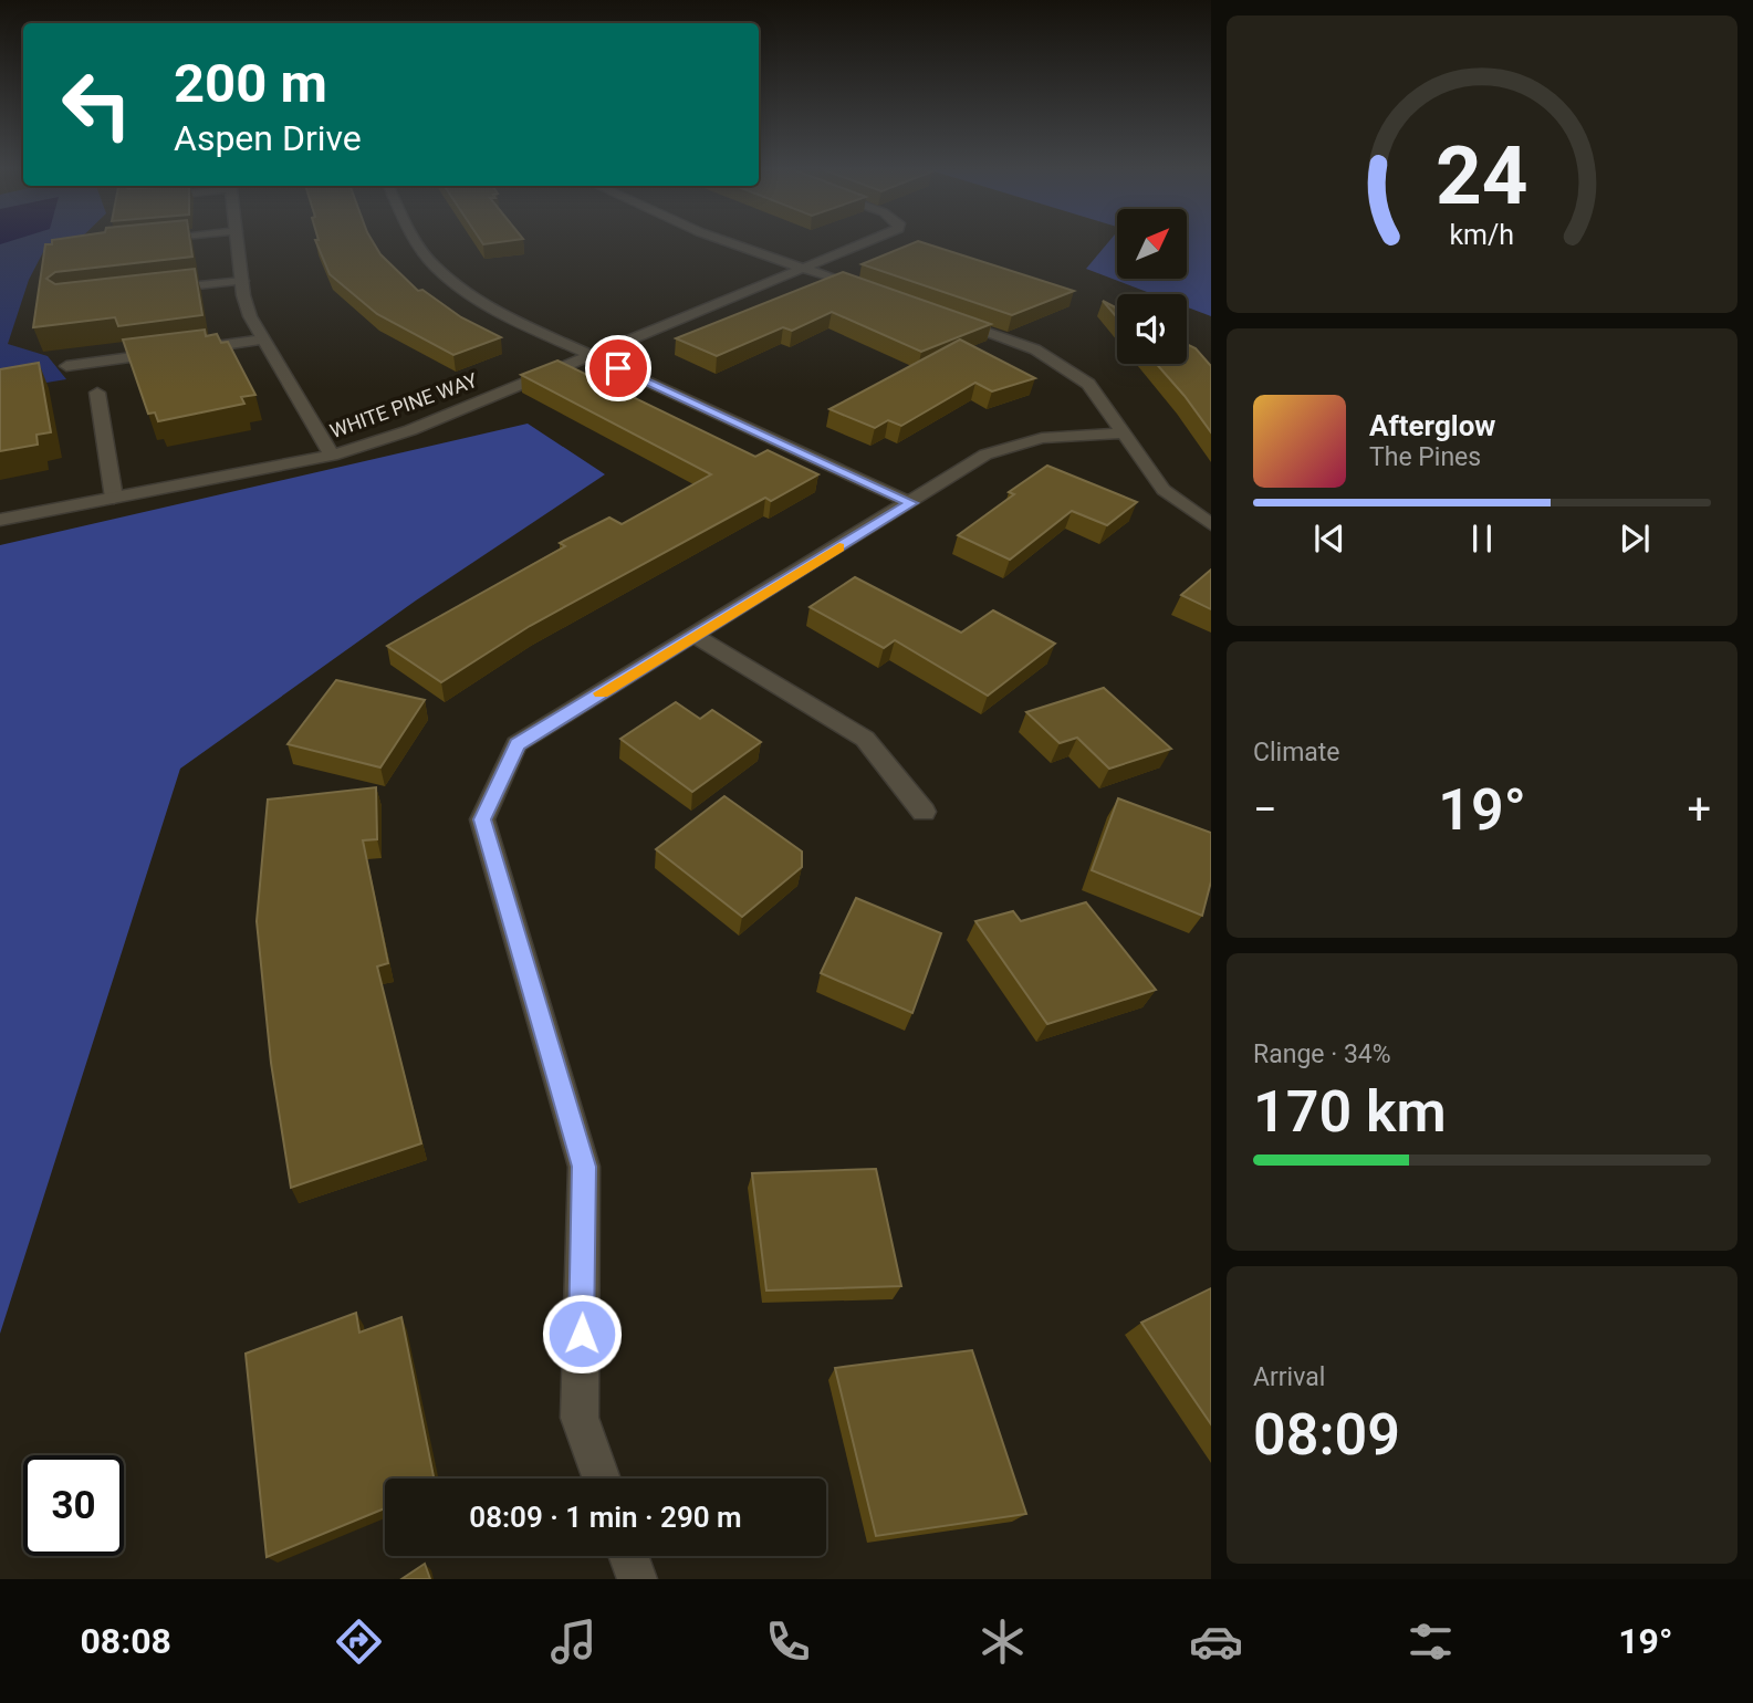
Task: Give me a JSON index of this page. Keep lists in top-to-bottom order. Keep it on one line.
{"streets":{"street":["WHITE PINE WAY"]},"north":"top right","page":{"turn":["200 m","Aspen Drive"],"song":["Afterglow","The Pines"],"tile":["Climate",["Range · 34%","170 km"],["Arrival","08:09"]],"heat":["−","19°","+"],"limit":"30","trip":"08:09 · 1 min · 290 m","tabs":["08:08","19°"],"gauge":["24","km/h"]}}
